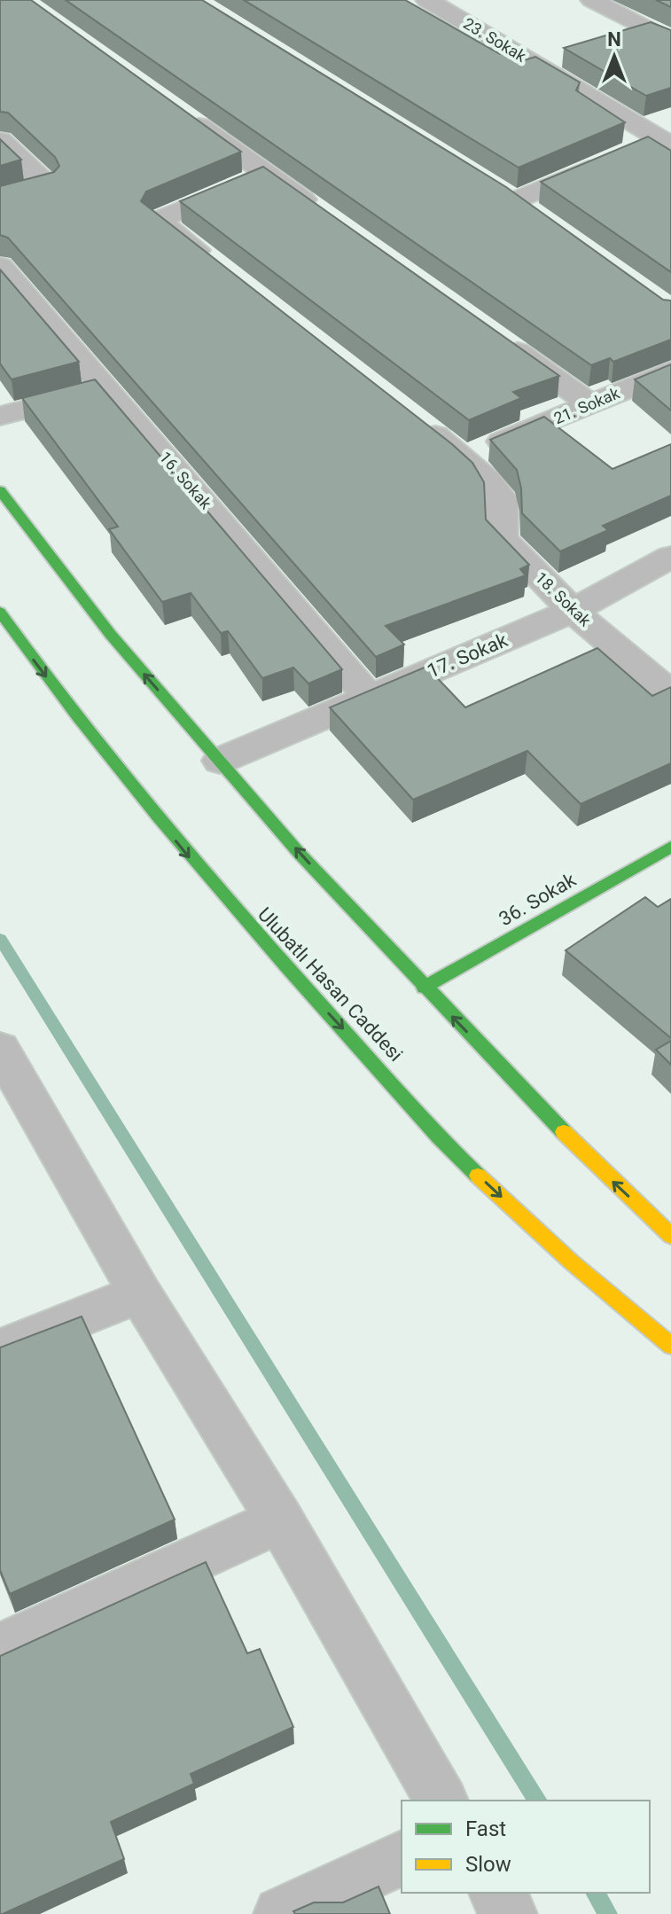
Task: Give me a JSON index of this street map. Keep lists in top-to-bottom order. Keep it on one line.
{"streets":{"main road":["36. Sokak","Ulubatlı Hasan Caddesi"],"street":["23. Sokak","21. Sokak","16. Sokak","18. Sokak","17. Sokak"]},"crossings":[["21. Sokak","18. Sokak"],["16. Sokak","17. Sokak"],["18. Sokak","17. Sokak"]],"legend":["Fast","Slow"],"north":"top"}
